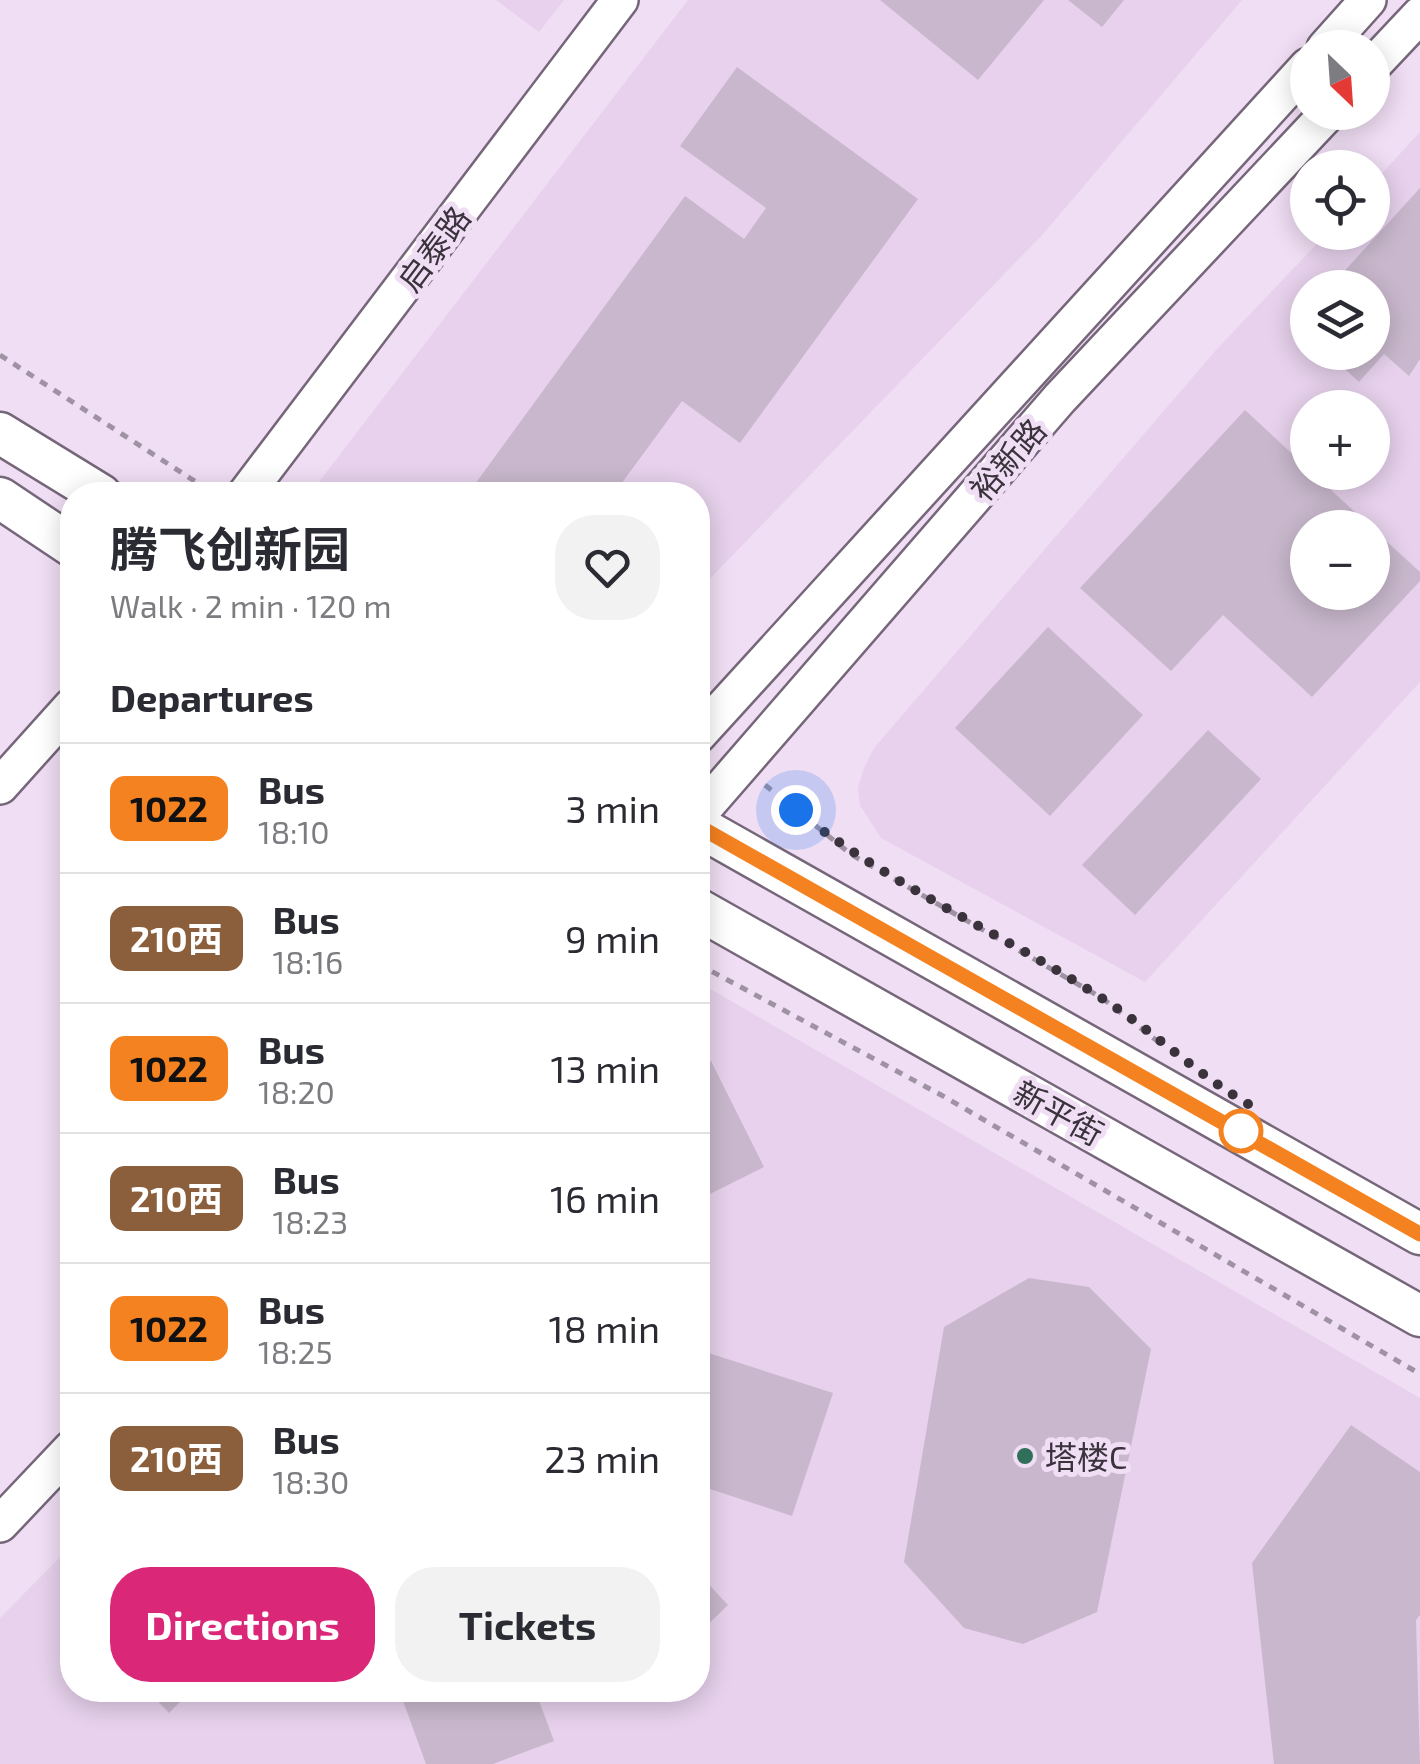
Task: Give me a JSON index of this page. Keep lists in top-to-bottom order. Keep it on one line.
{"streets":{"main road":["新平街"],"street":["启泰路","裕新路"]},"places":["塔楼C"],"lines":["bus line 1022"],"north":"bottom right","page":{"map_buttons":["+","−"],"heading":[["腾飞创新园","Walk · 2 min · 120 m"],"Departures"],"list":[{"mark":"1022","name":"Bus","note":"18:10","value":"3 min"},{"mark":"210西","name":"Bus","note":"18:16","value":"9 min"},{"mark":"1022","name":"Bus","note":"18:20","value":"13 min"},{"mark":"210西","name":"Bus","note":"18:23","value":"16 min"},{"mark":"1022","name":"Bus","note":"18:25","value":"18 min"},{"mark":"210西","name":"Bus","note":"18:30","value":"23 min"}],"buttons":["Directions","Tickets"]}}
